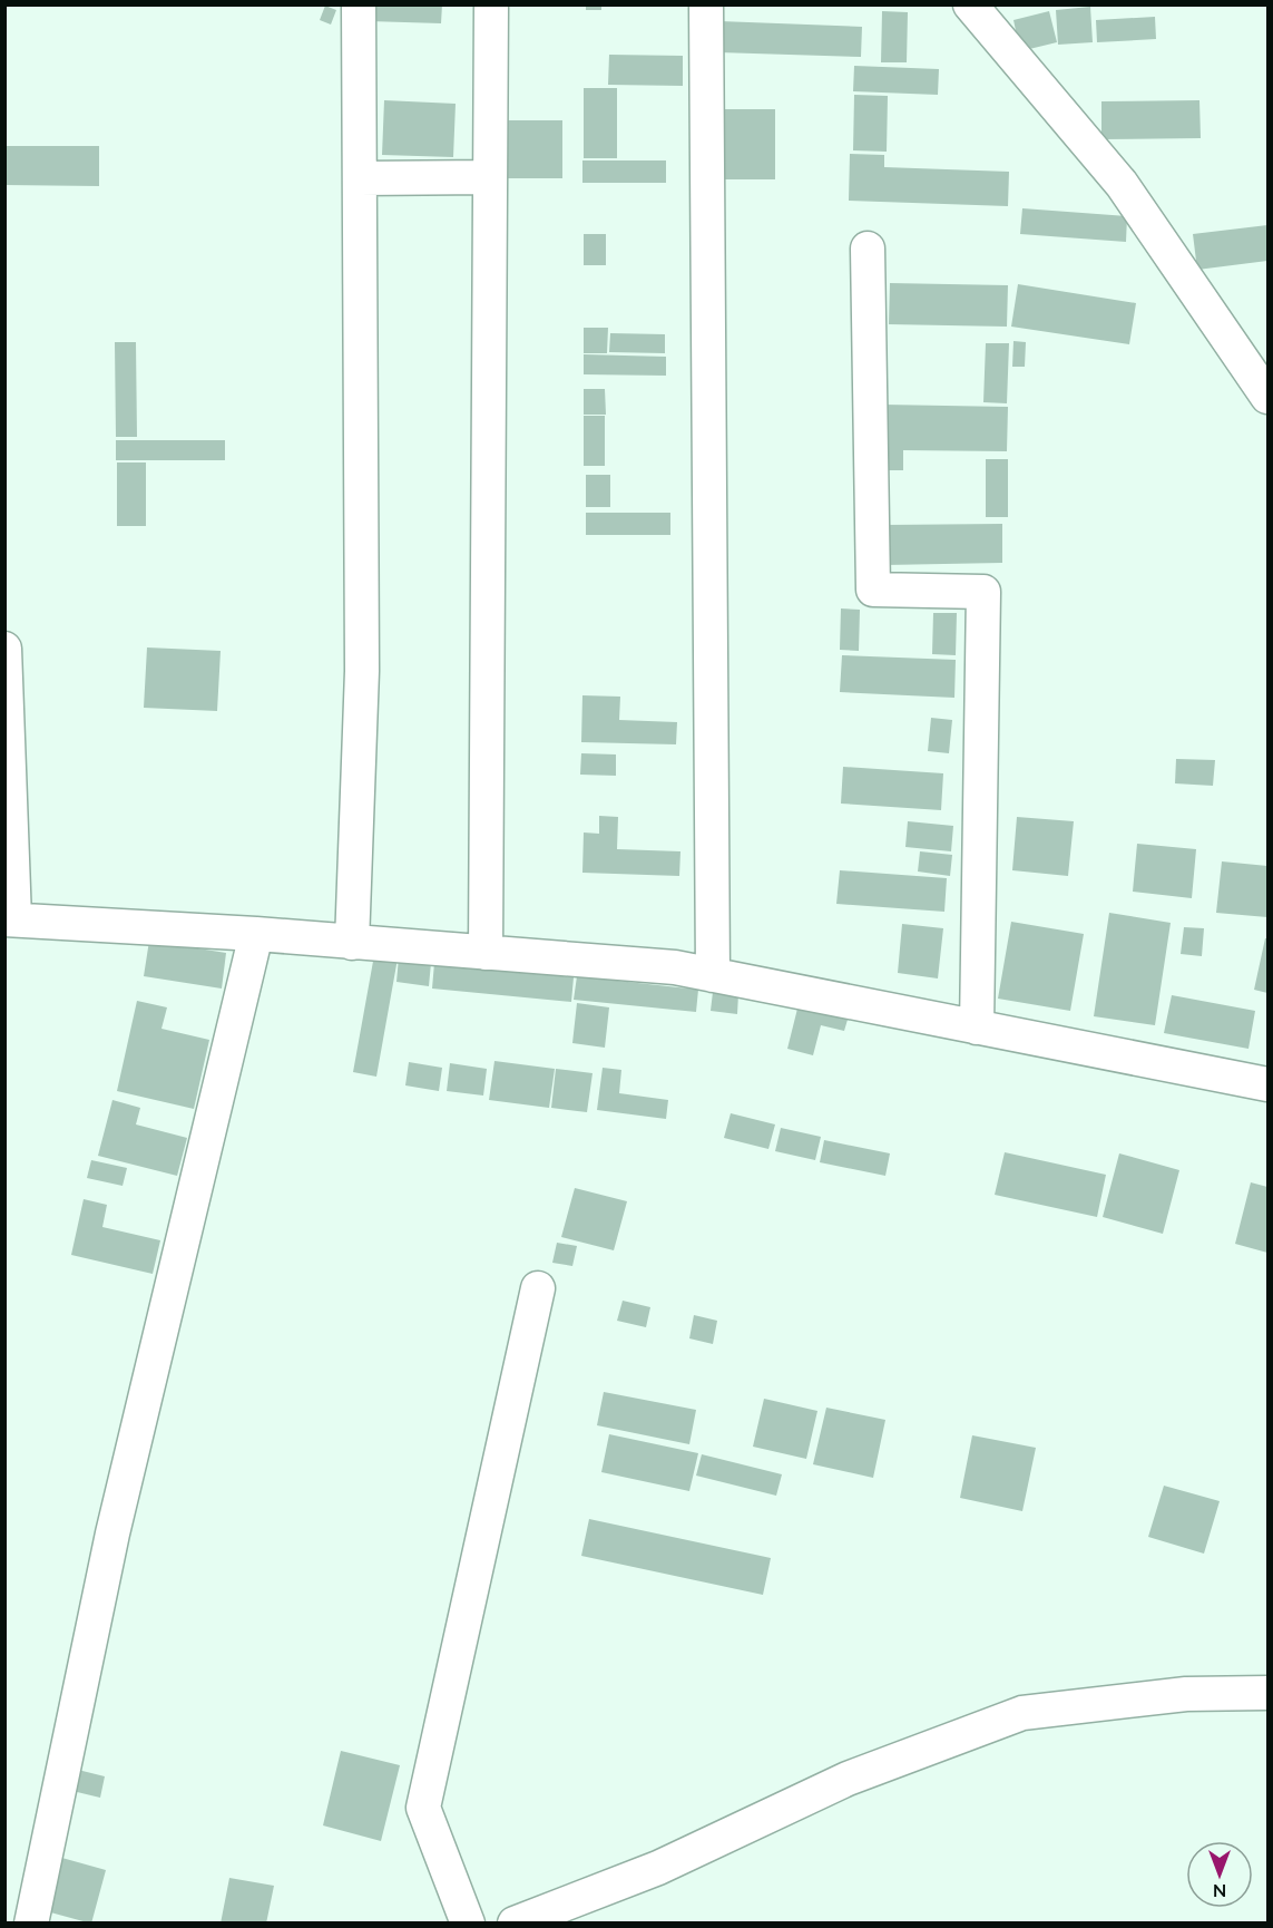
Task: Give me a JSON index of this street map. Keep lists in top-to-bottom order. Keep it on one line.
{"north":"bottom"}
